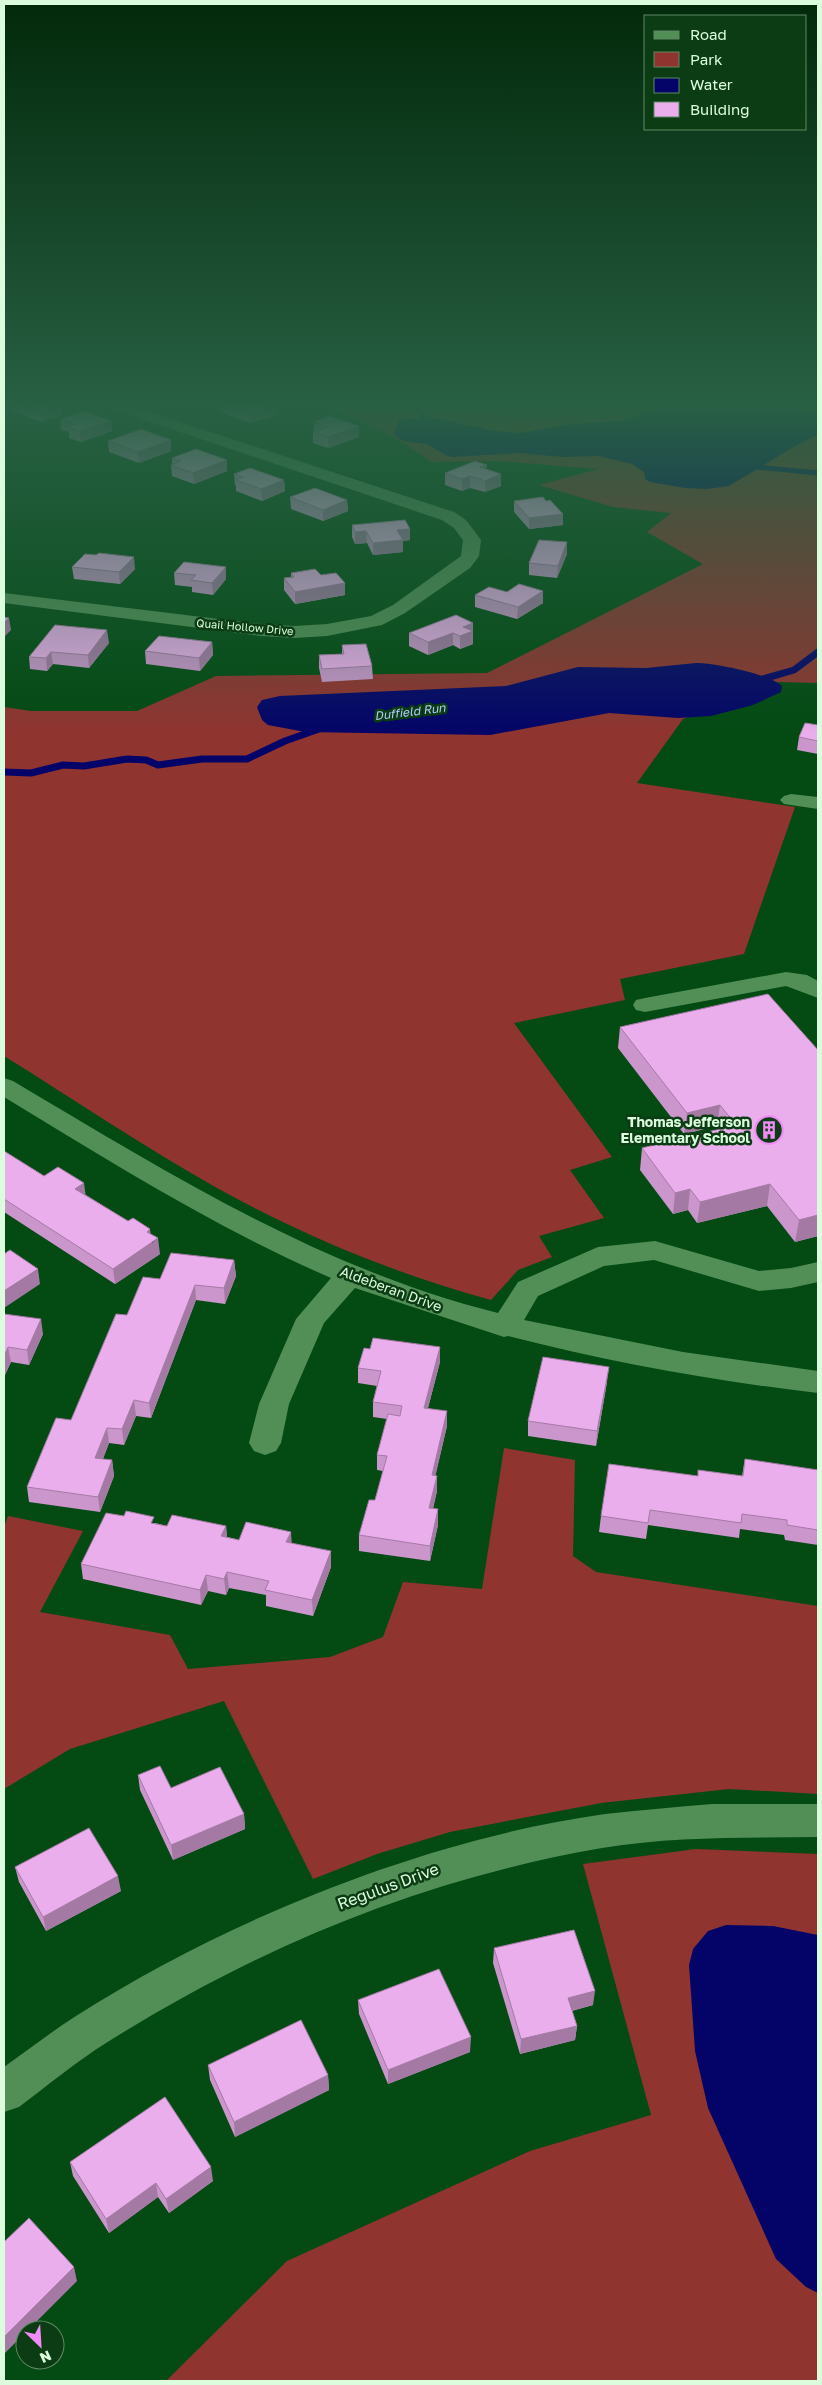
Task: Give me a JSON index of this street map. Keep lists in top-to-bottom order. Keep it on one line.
{"streets":{"street":["Quail Hollow Drive","Aldeberan Drive","Regulus Drive"]},"water":["Duffield Run"],"places":{"building":["Thomas Jefferson Elementary School"]},"legend":["Road","Park","Water","Building"],"north":"bottom right"}
